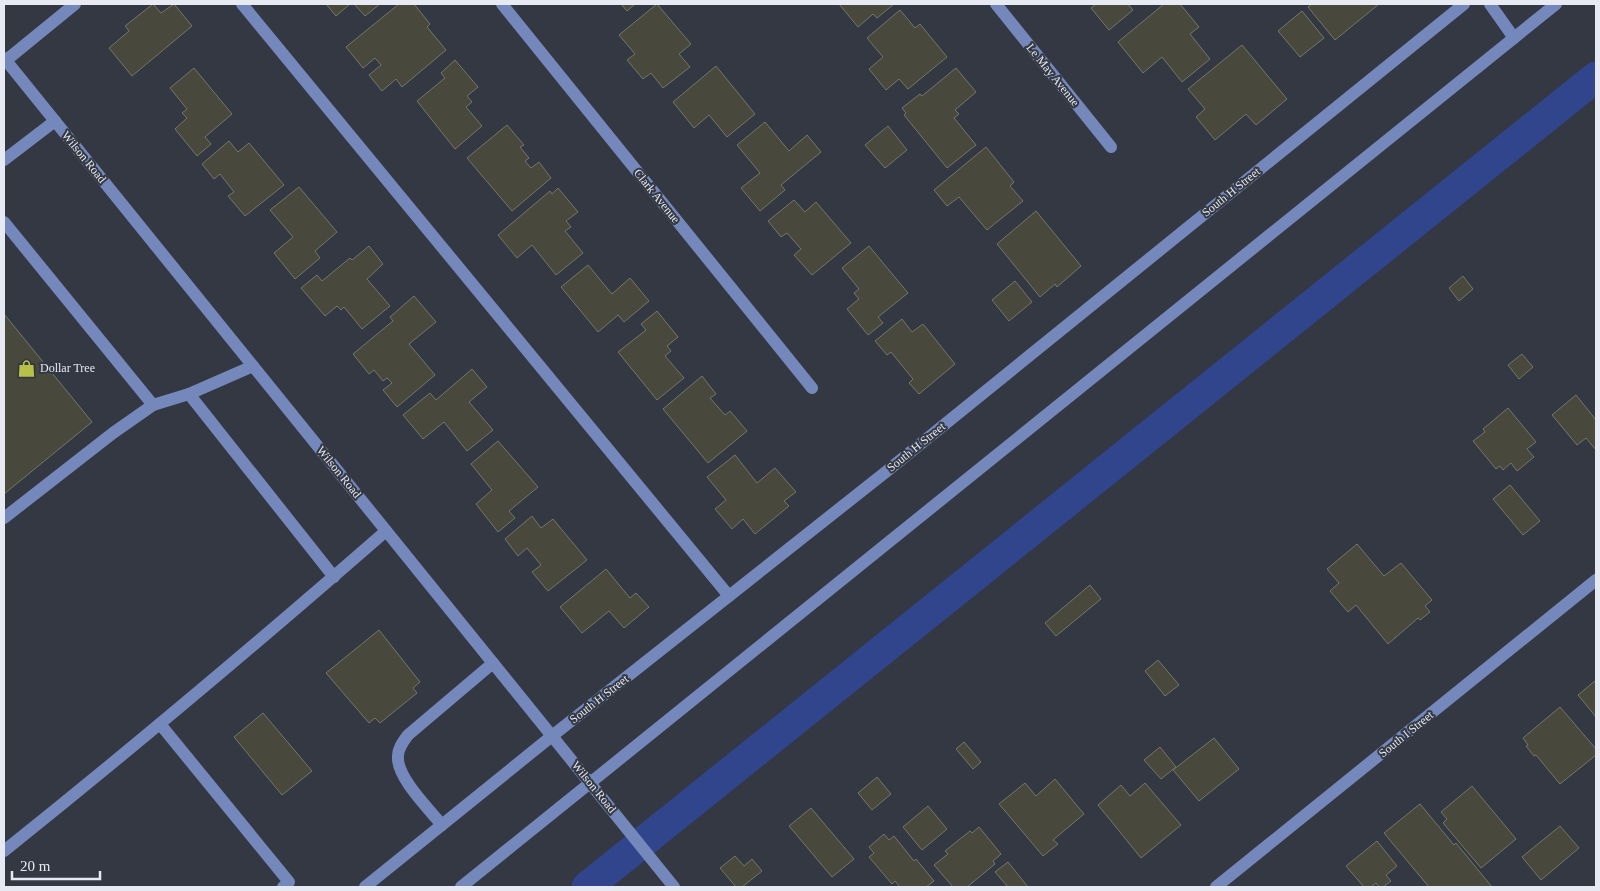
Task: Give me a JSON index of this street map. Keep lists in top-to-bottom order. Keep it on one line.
{"streets":{"street":["Le May Avenue","Wilson Road","South H Street","Clark Avenue","South I Street"]},"crossings":[["Wilson Road","South H Street"]],"places":{"shop":["Dollar Tree"]},"scale_bar":"20 m"}
